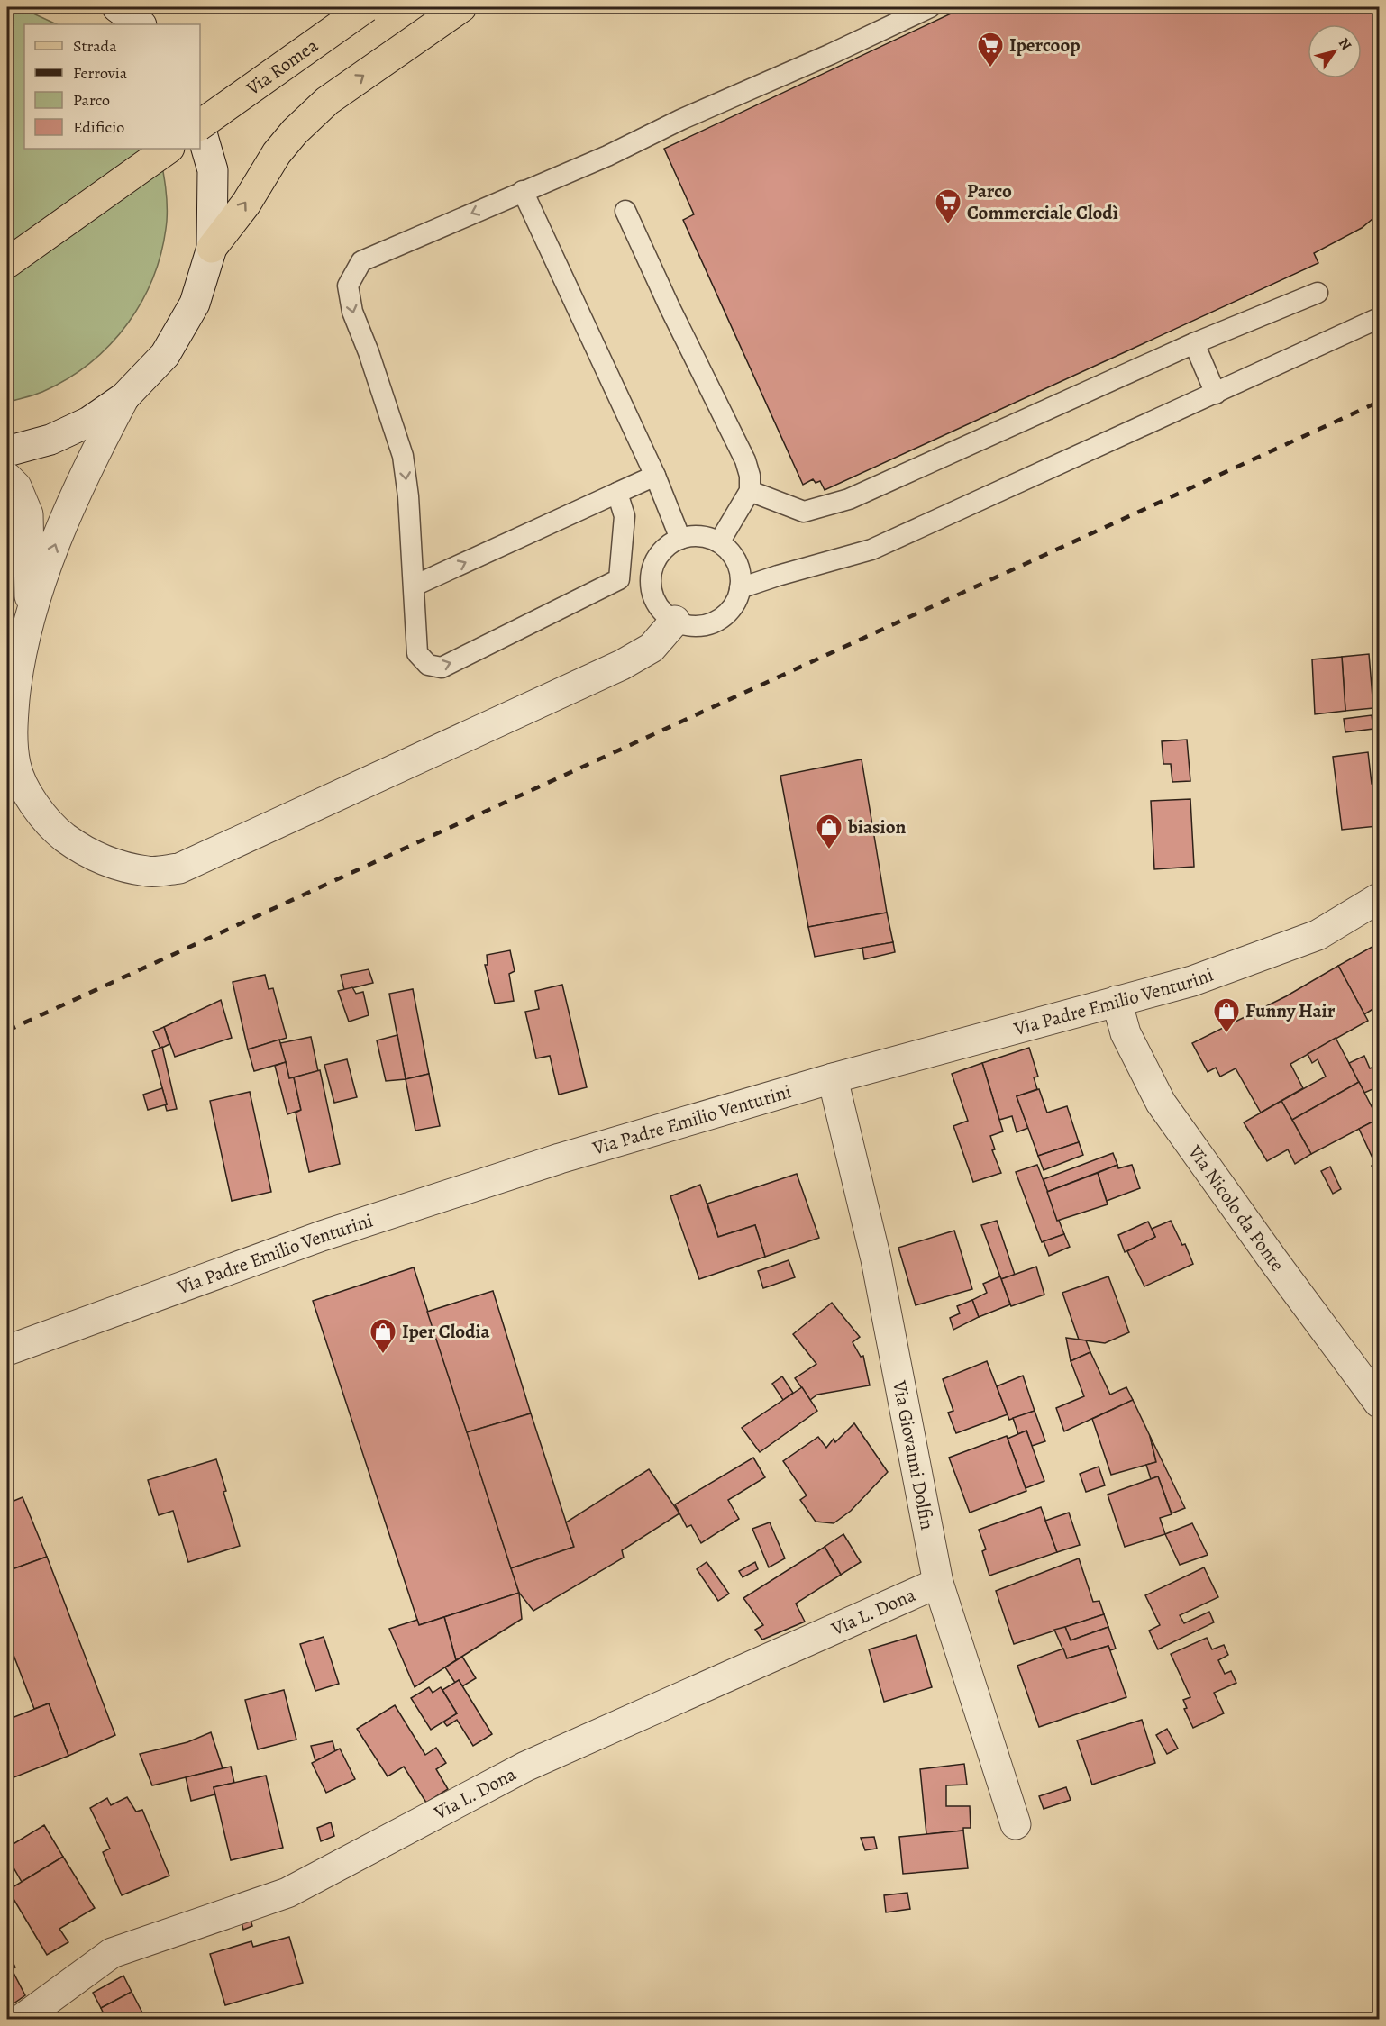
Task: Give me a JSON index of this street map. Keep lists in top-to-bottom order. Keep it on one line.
{"streets":{"main road":["Via Romea"],"street":["Via Padre Emilio Venturini","Via Nicolo da Ponte","Via Giovanni Dolfin","Via L. Dona"]},"crossings":[["Via Padre Emilio Venturini","Via Nicolo da Ponte"],["Via Padre Emilio Venturini","Via Giovanni Dolfin"],["Via Giovanni Dolfin","Via L. Dona"]],"places":{"supermarket":["Ipercoop","Parco Commerciale Clodì"],"shop":["biasion","Funny Hair","Iper Clodia"]},"legend":["Strada","Ferrovia","Parco","Edificio"],"north":"top right"}
